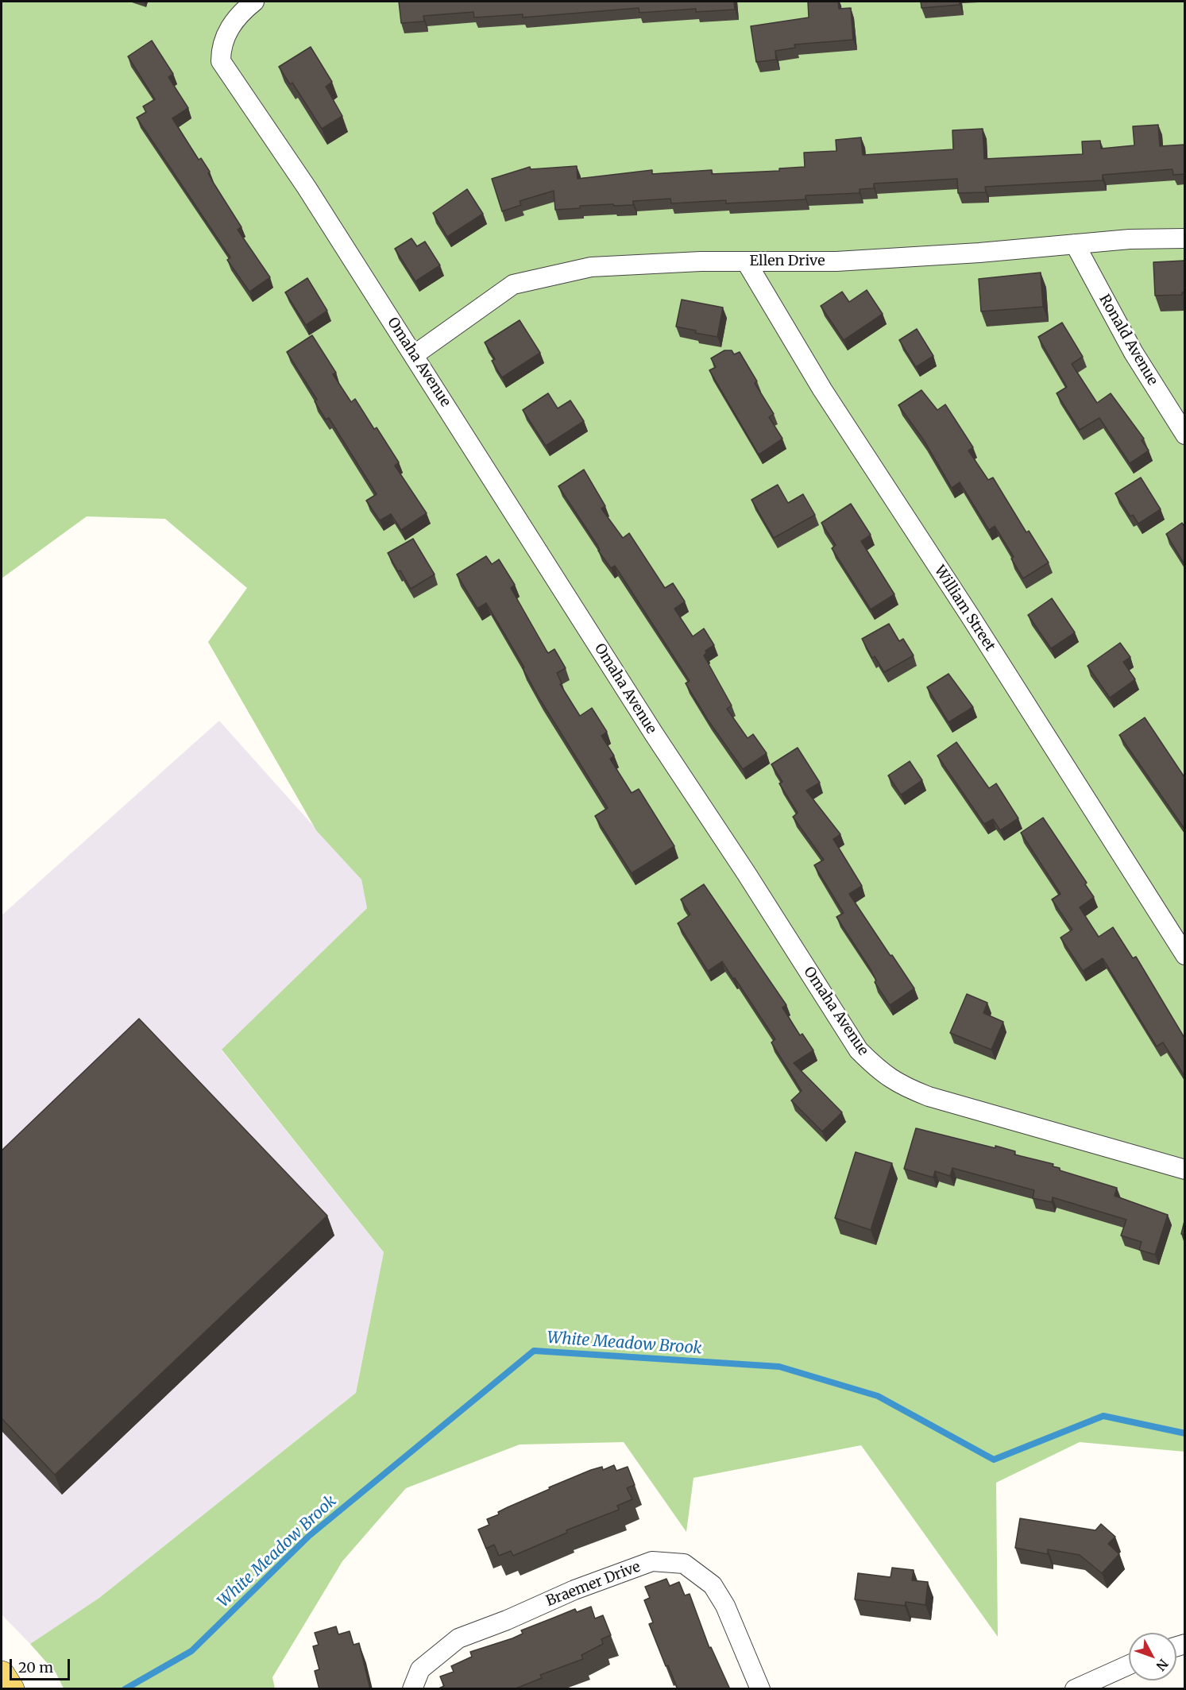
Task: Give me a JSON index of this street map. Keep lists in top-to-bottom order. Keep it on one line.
{"streets":{"street":["Ellen Drive","Ronald Avenue","Omaha Avenue","William Street","Braemer Drive"]},"crossings":[["Ellen Drive","Ronald Avenue"],["Ellen Drive","Omaha Avenue"],["Ellen Drive","William Street"]],"water":["White Meadow Brook"],"scale_bar":"20 m","north":"bottom right"}
